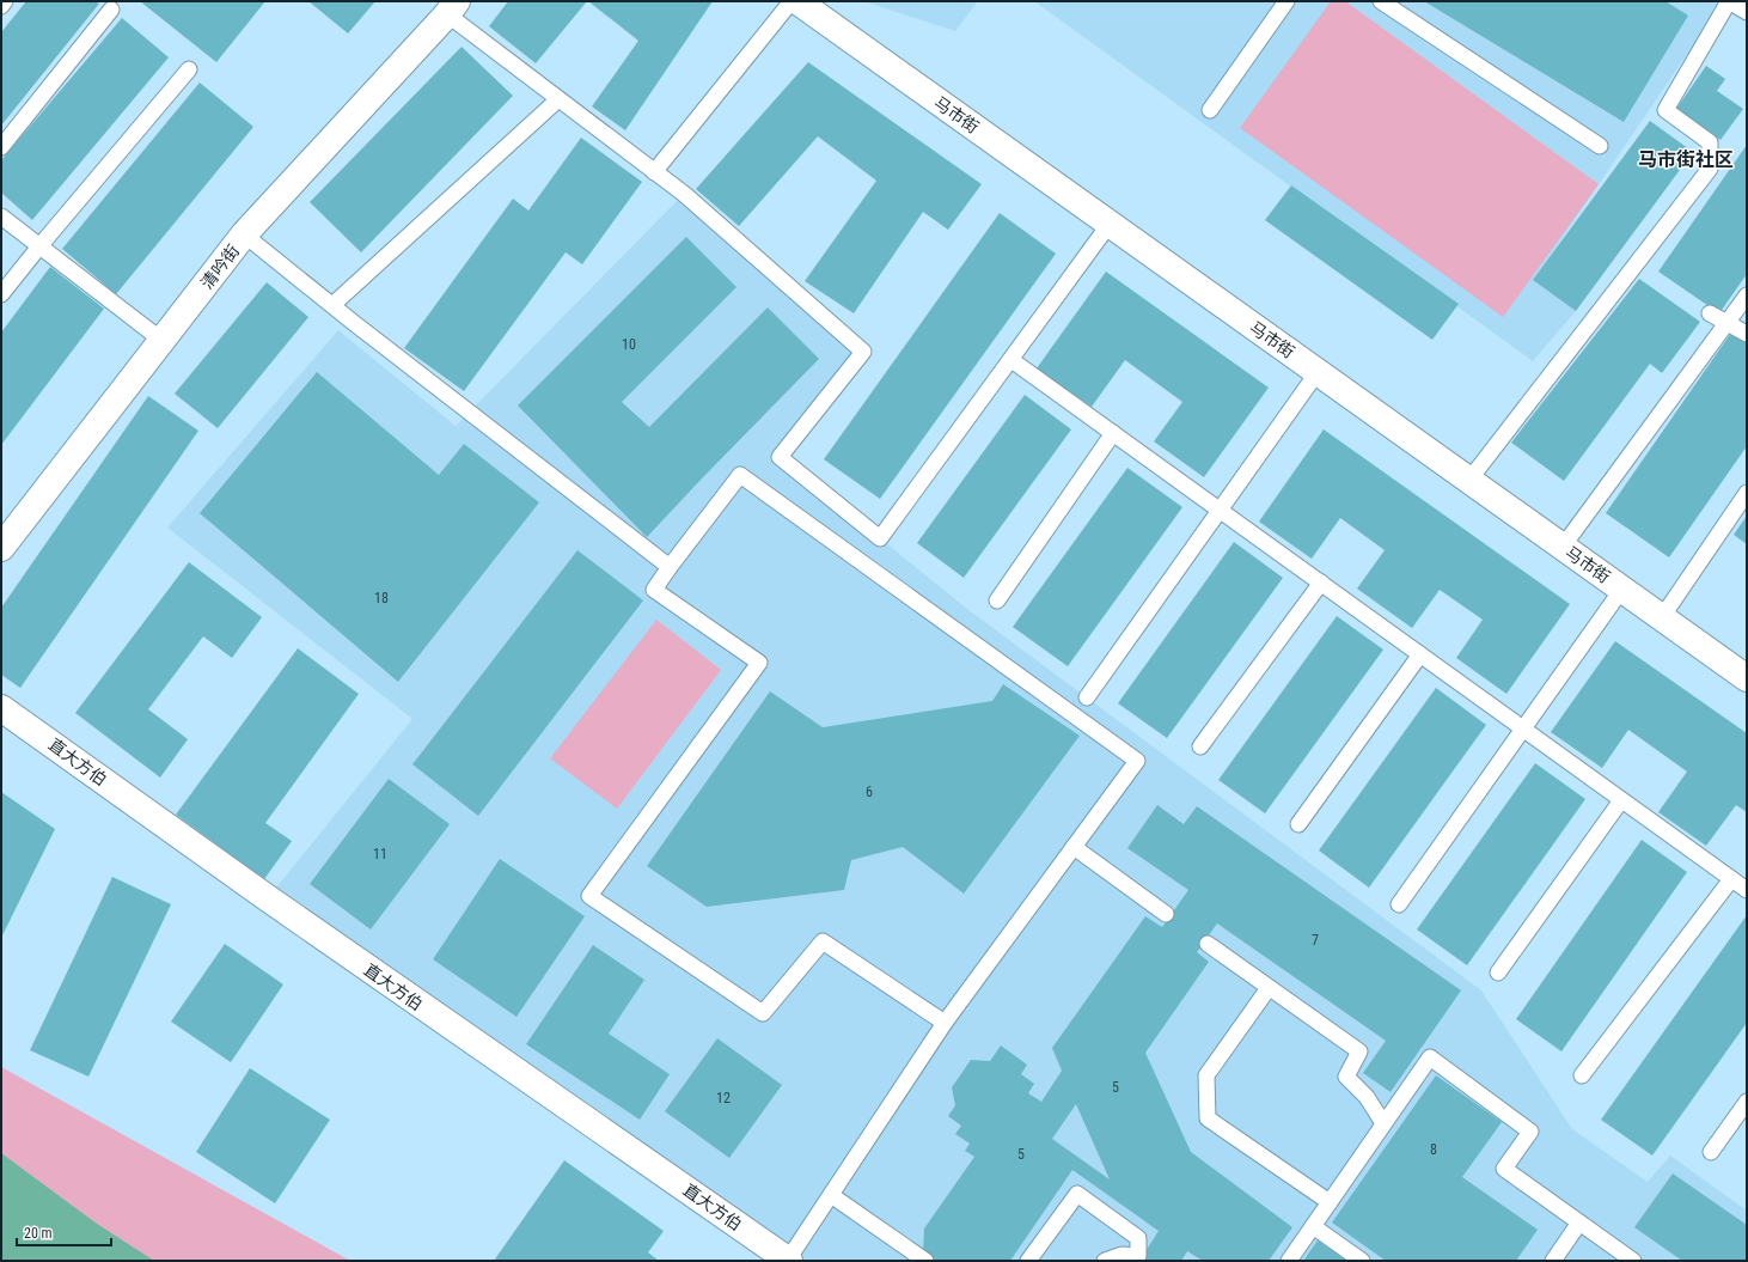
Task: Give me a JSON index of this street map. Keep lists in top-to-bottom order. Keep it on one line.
{"streets":{"street":["马市街","清吟街","直大方伯"]},"districts":["马市街社区"],"house_numbers":["10","18","6","11","7","5","12","8","5"],"scale_bar":"20 m"}
